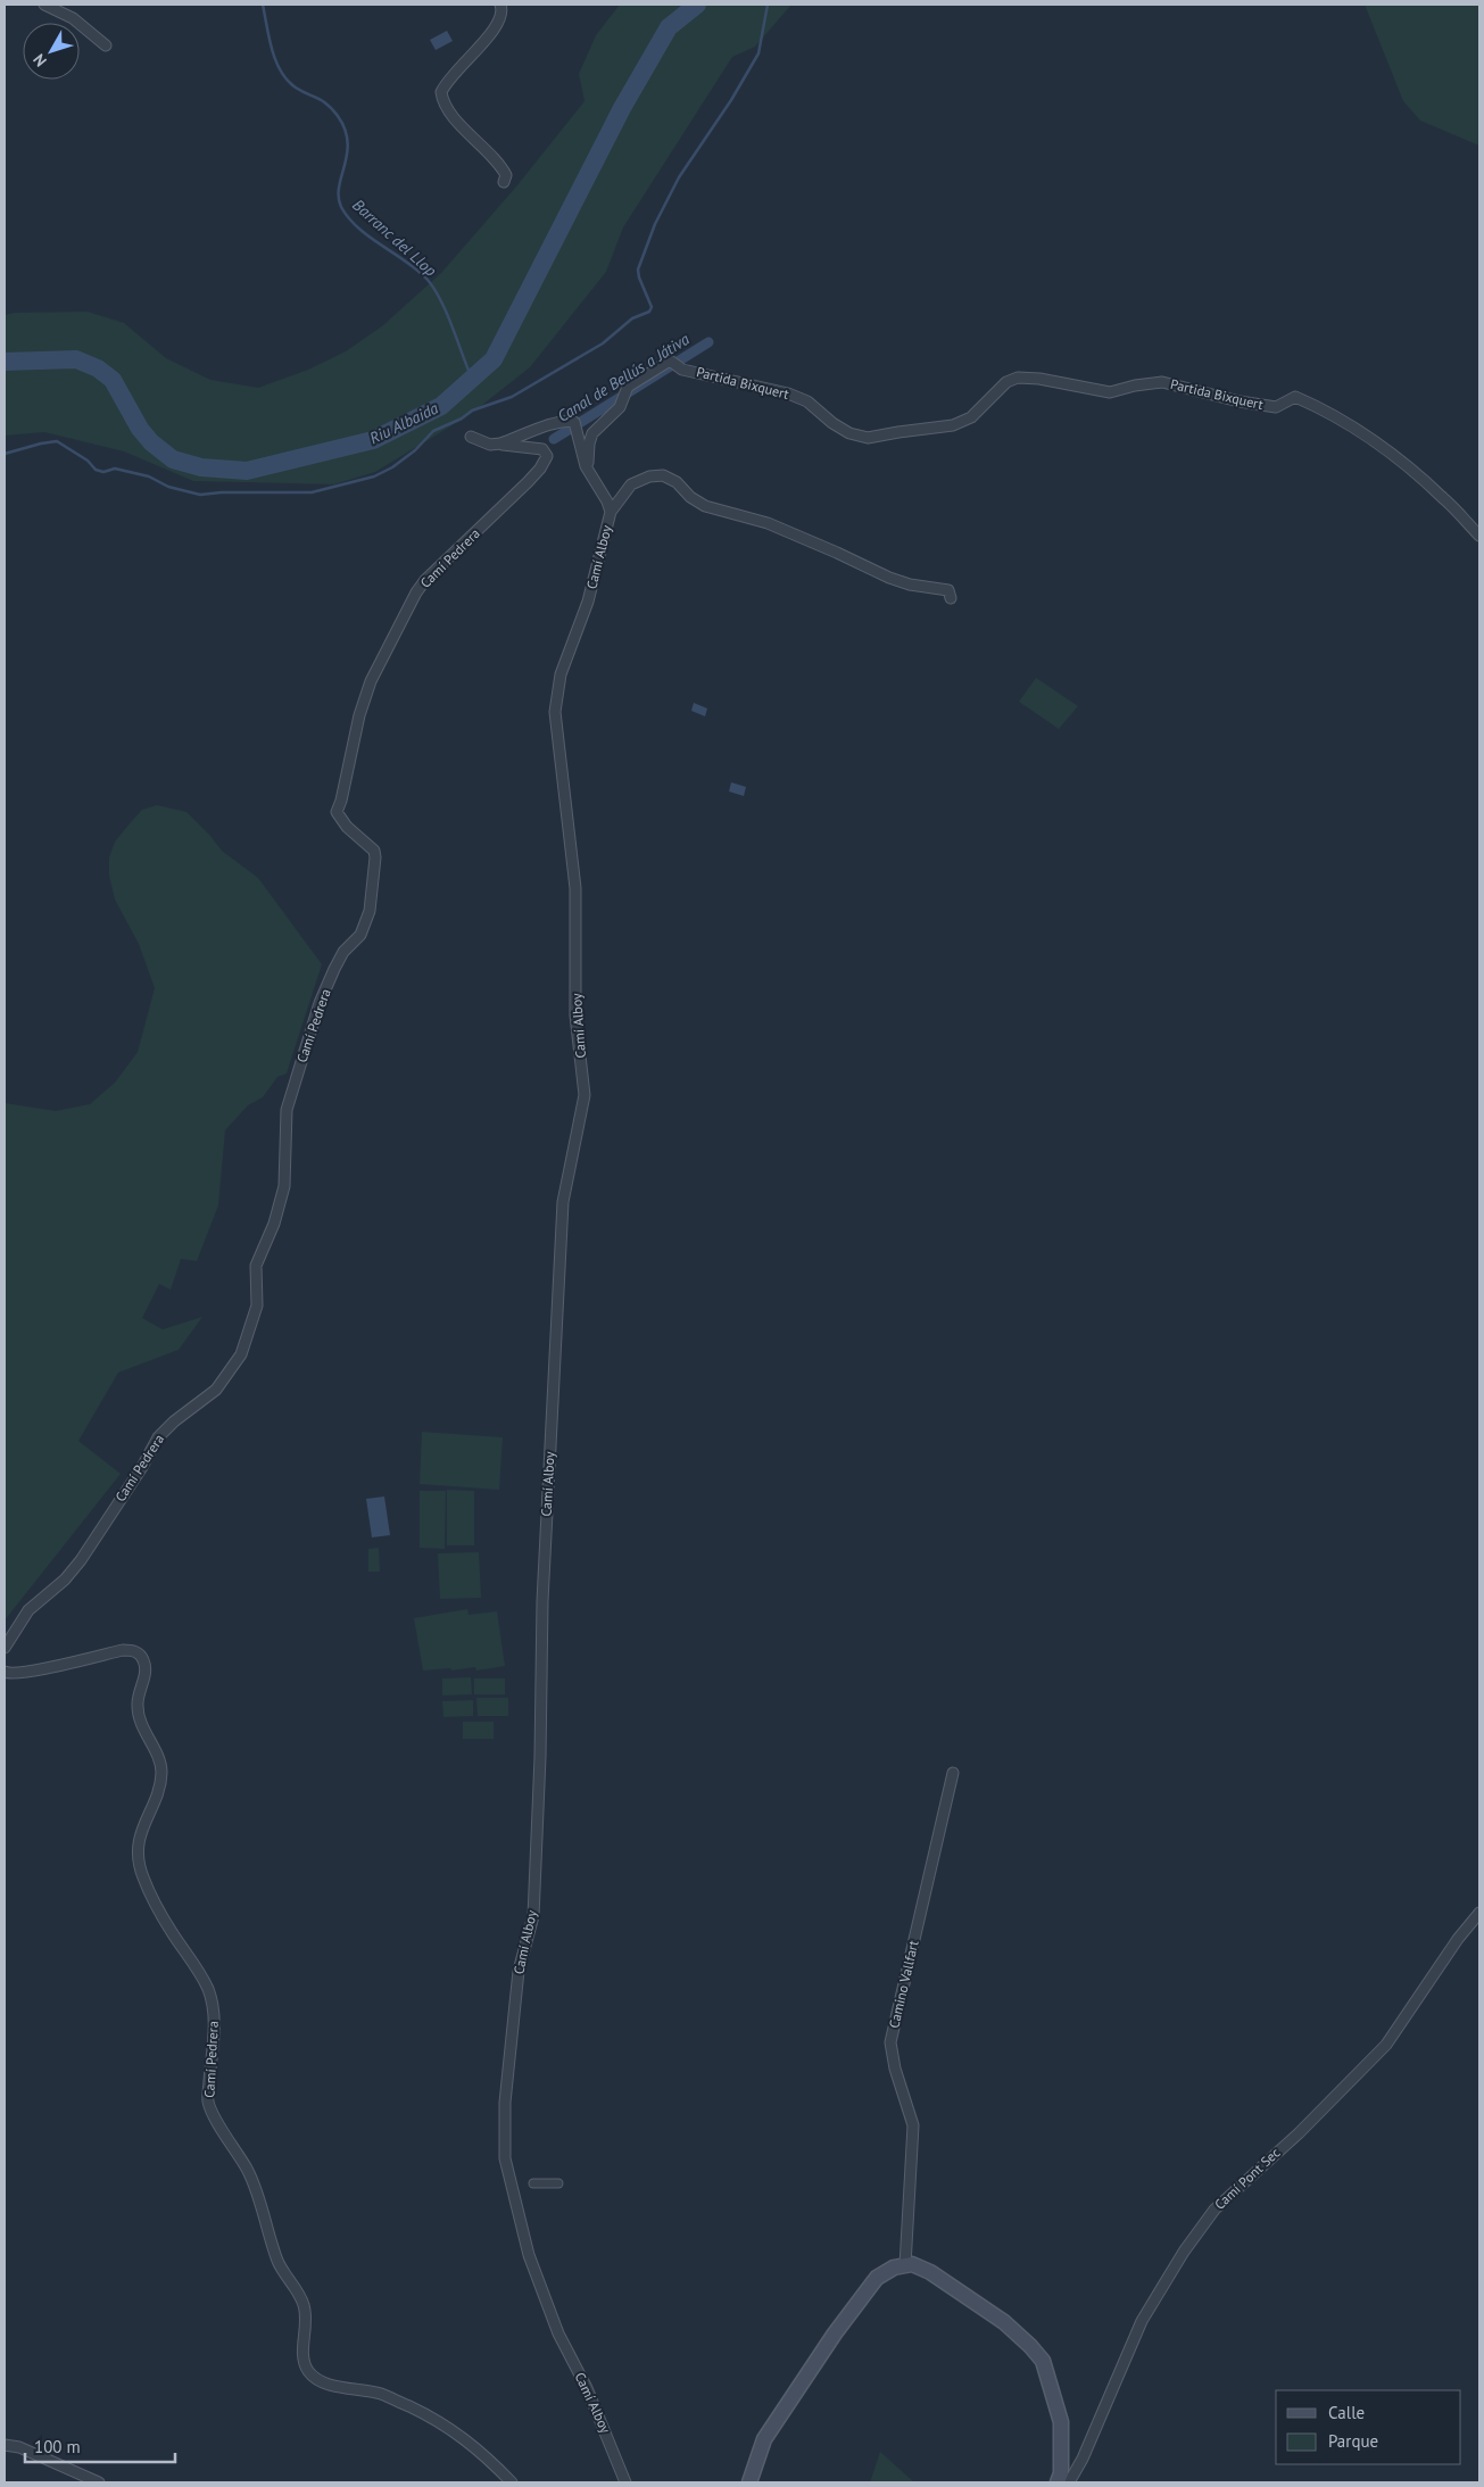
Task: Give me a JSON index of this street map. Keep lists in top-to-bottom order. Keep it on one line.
{"streets":{"street":["Partida Bixquert","Camí Alboy","Camí Pedrera","Camino Vallfart","Camí Pont Sec"]},"crossings":[["Partida Bixquert","Camí Alboy"],["Camí Alboy","Camí Pedrera"]],"water":["Barranc del Llop","Canal de Bellús a Játiva","Riu Albaida"],"legend":["Calle","Parque"],"scale_bar":"100 m","north":"bottom left"}
